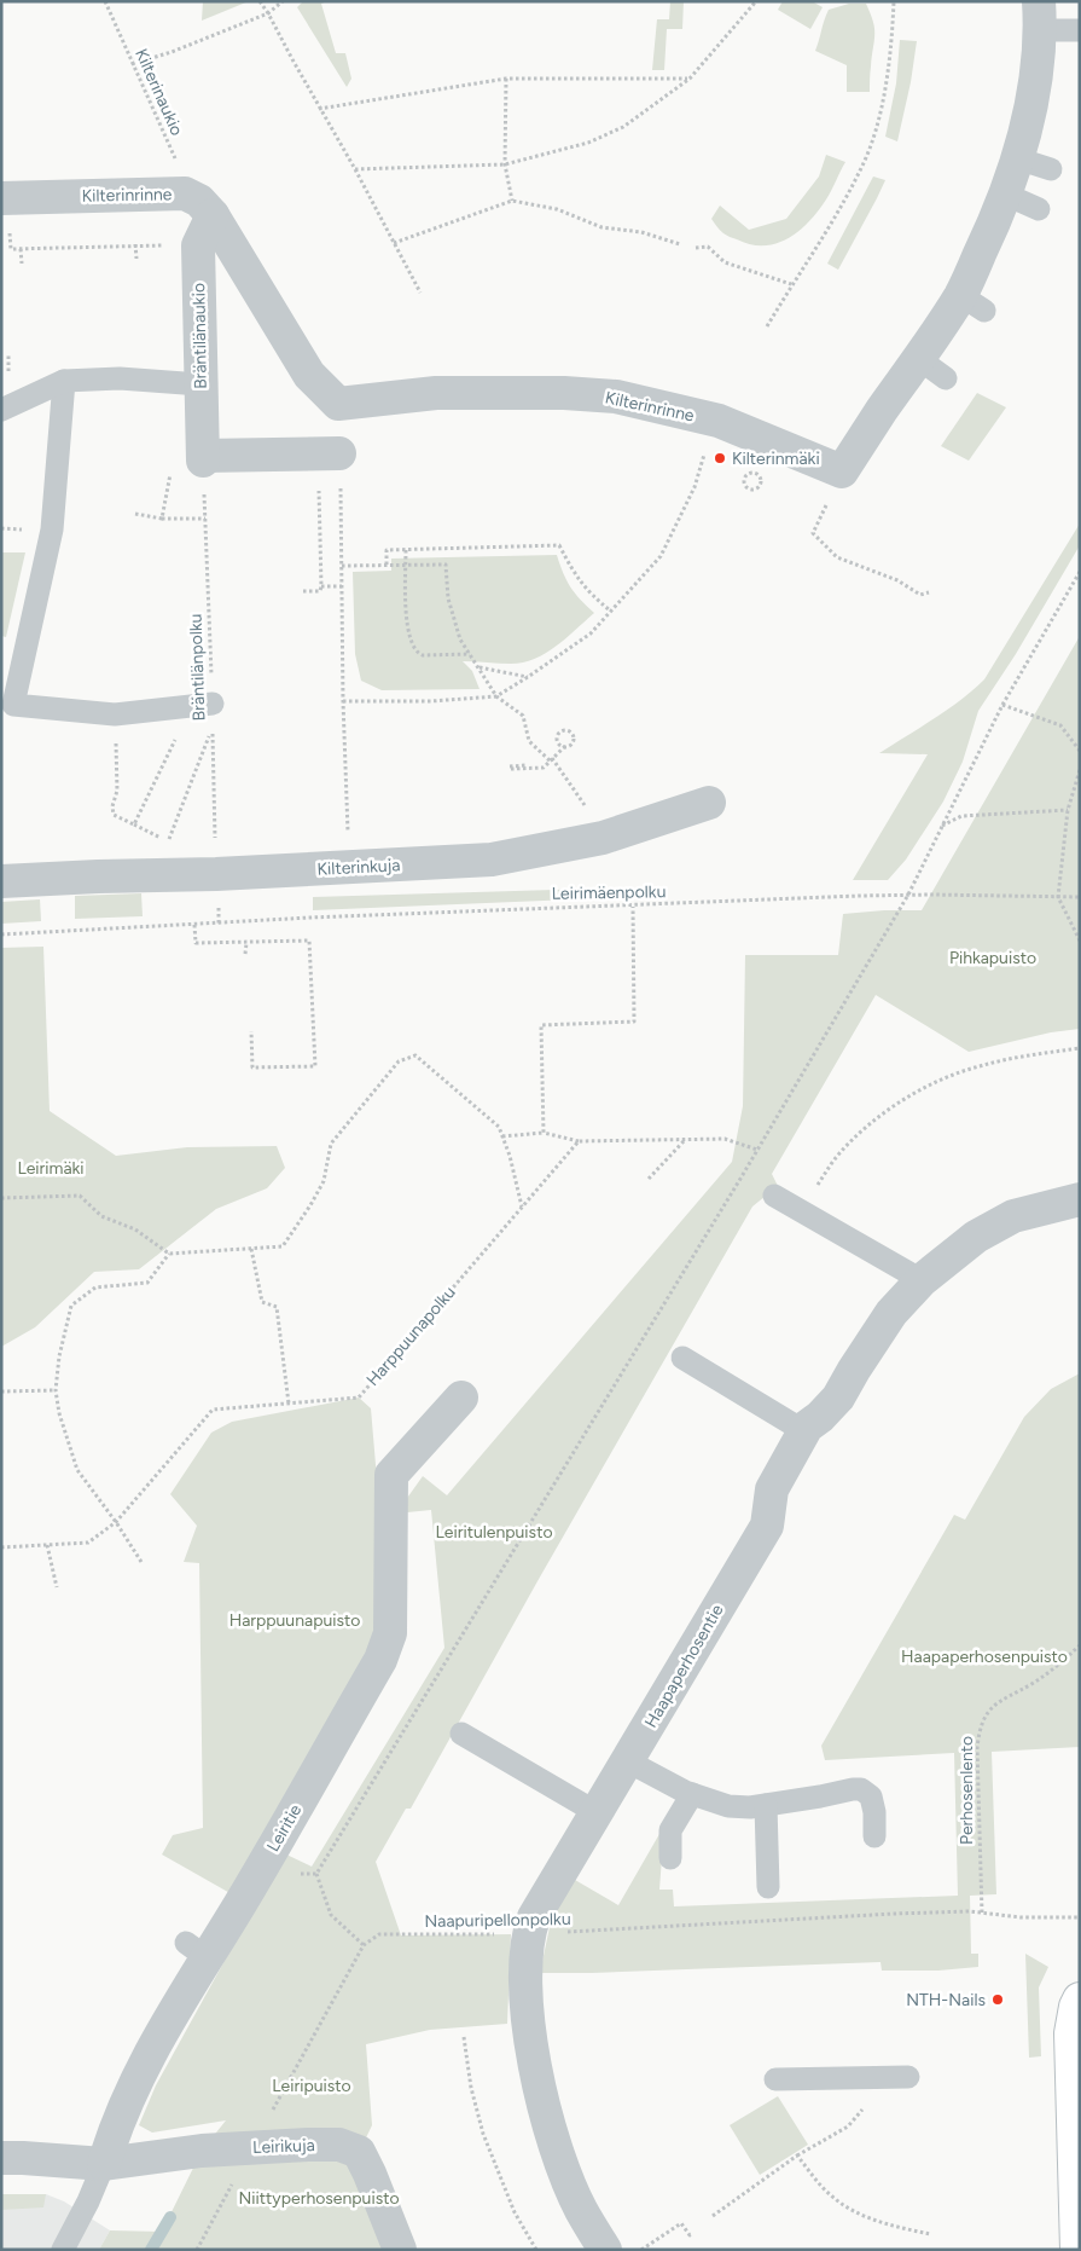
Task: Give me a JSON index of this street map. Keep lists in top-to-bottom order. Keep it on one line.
{"streets":{"street":["Kilterinrinne","Bräntilänaukio","Kilterinkuja","Haapaperhosentie","Leiritie","Leirikuja"],"path":["Kilterinaukio","Bräntilänpolku","Leirimäenpolku","Harppuunapolku","Perhosenlento","Naapuripellonpolku"]},"crossings":[["Kilterinaukio","Kilterinrinne"],["Kilterinrinne","Bräntilänaukio"],["Bräntilänaukio","Bräntilänpolku"],["Bräntilänpolku","Kilterinkuja"],["Haapaperhosentie","Naapuripellonpolku"],["Perhosenlento","Naapuripellonpolku"],["Leiritie","Leirikuja"]],"parks":["Pihkapuisto","Leirimäki","Leiritulenpuisto","Harppuunapuisto","Haapaperhosenpuisto","Leiripuisto","Niittyperhosenpuisto"],"places":["Kilterinmäki","NTH-Nails"]}
